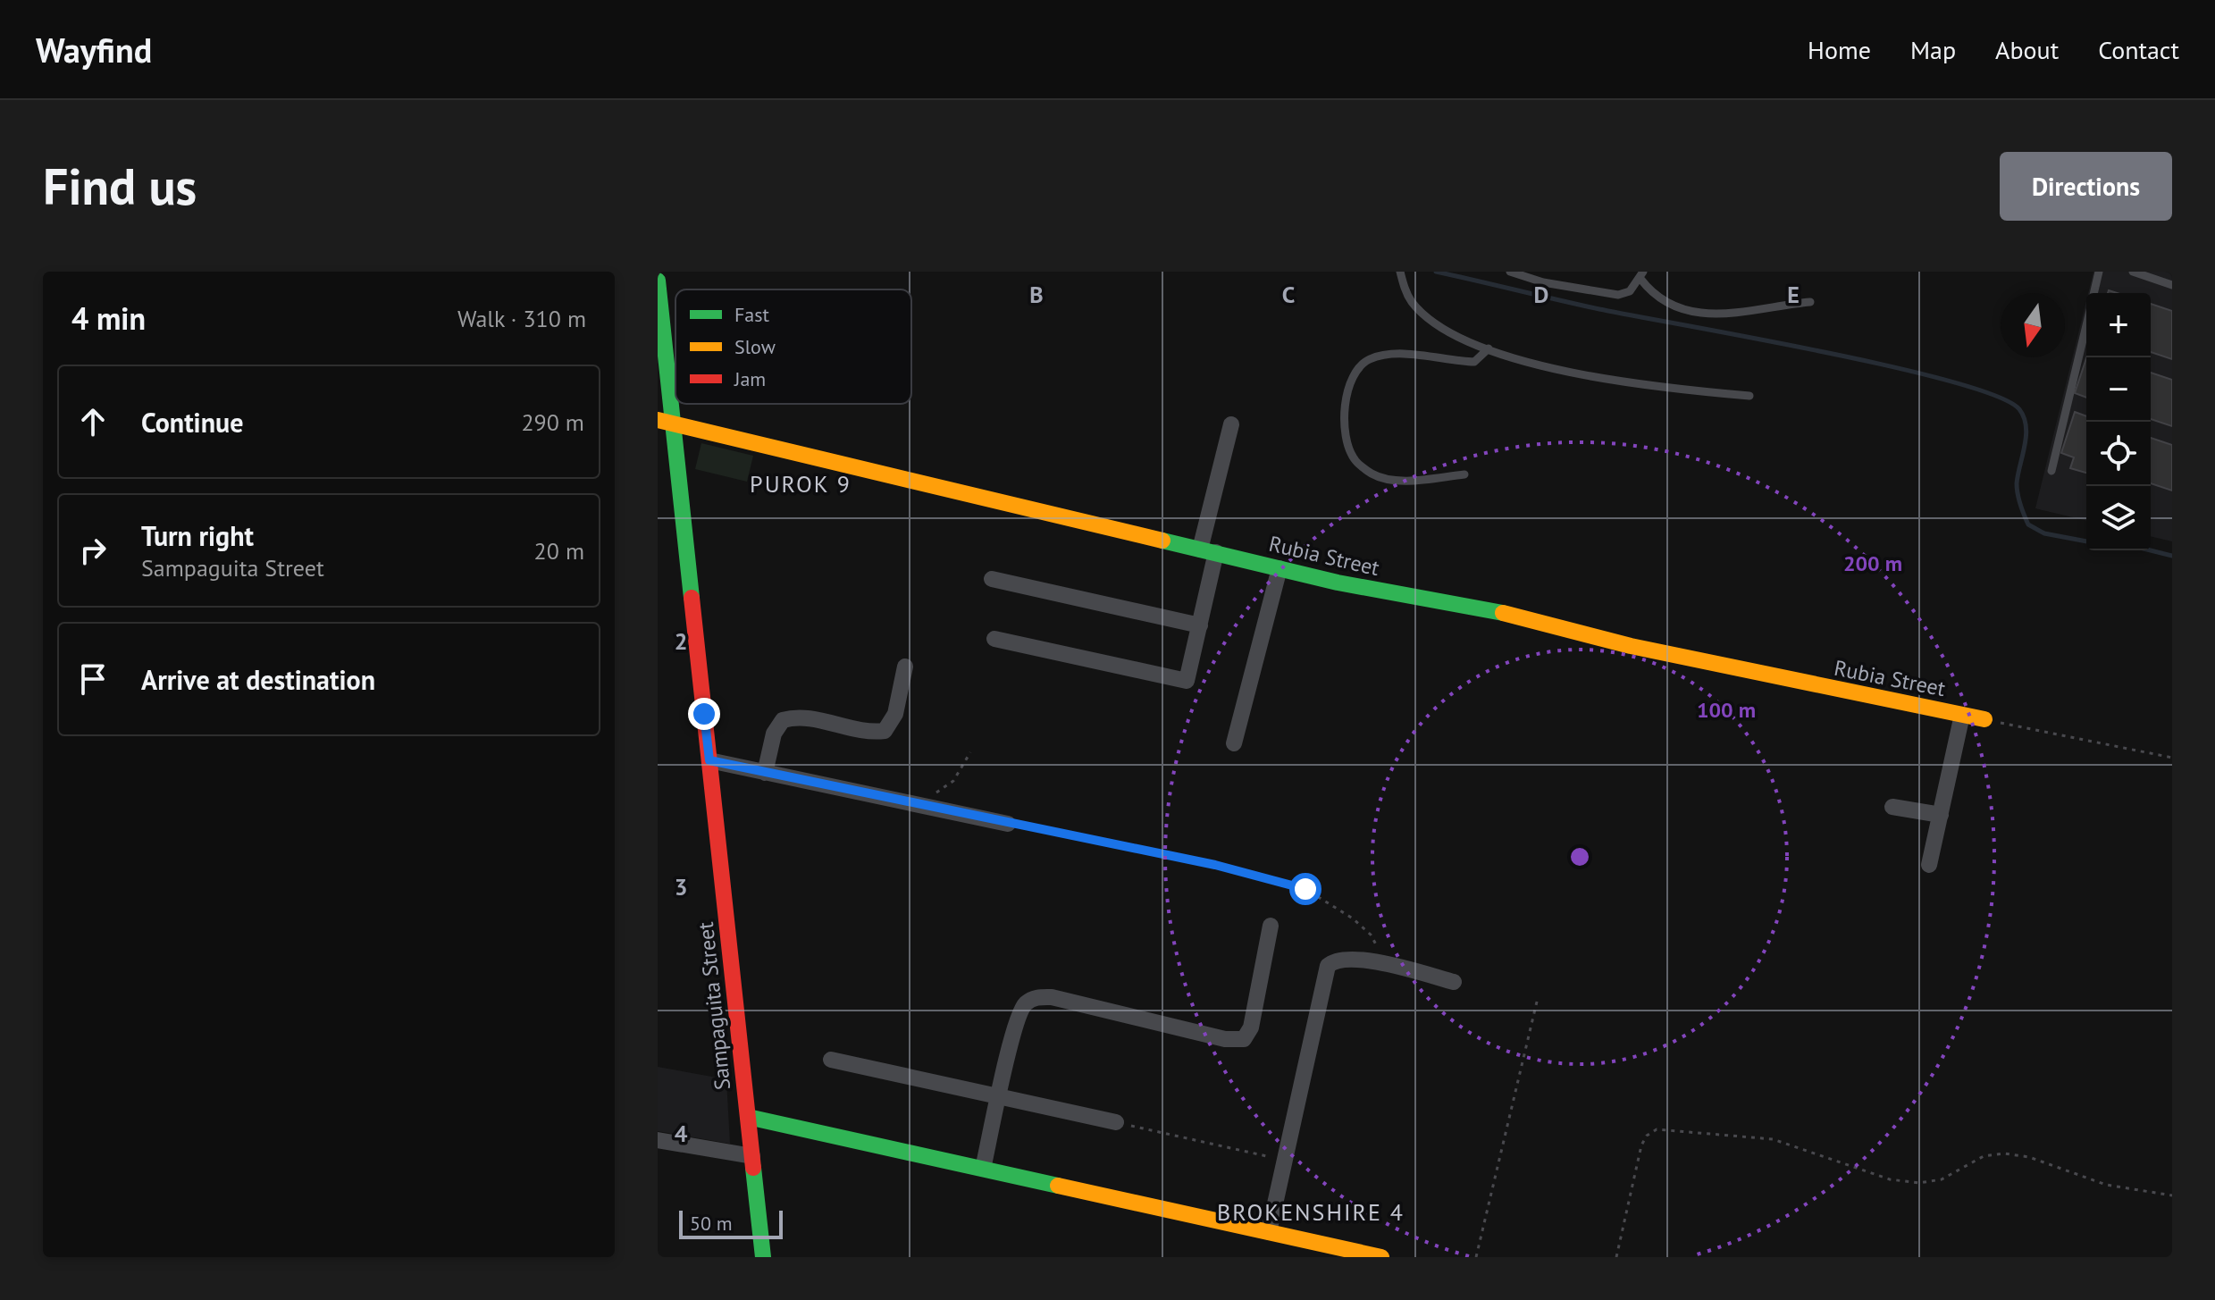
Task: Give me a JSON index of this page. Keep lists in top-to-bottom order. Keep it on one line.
{"streets":{"street":["Rubia Street","Sampaguita Street"]},"crossings":[["Rubia Street","Sampaguita Street"]],"districts":["PUROK 9","BROKENSHIRE 4"],"legend":["Fast","Slow","Jam"],"scale_bar":"50 m","north":"bottom","page":{"header":"Wayfind","nav":["Home","Map","About","Contact"],"buttons":"Directions","title":"Find us","heading":["4 min","Walk · 310 m"],"map_buttons":["+","−"],"list":[["Continue","290 m"],["Turn right","Sampaguita Street","20 m"],"Arrive at destination"],"scale":"50 m"},"grid":{"columns":["B","C","D","E"],"rows":["2","3","4"]},"rings":["200 m","100 m"]}
